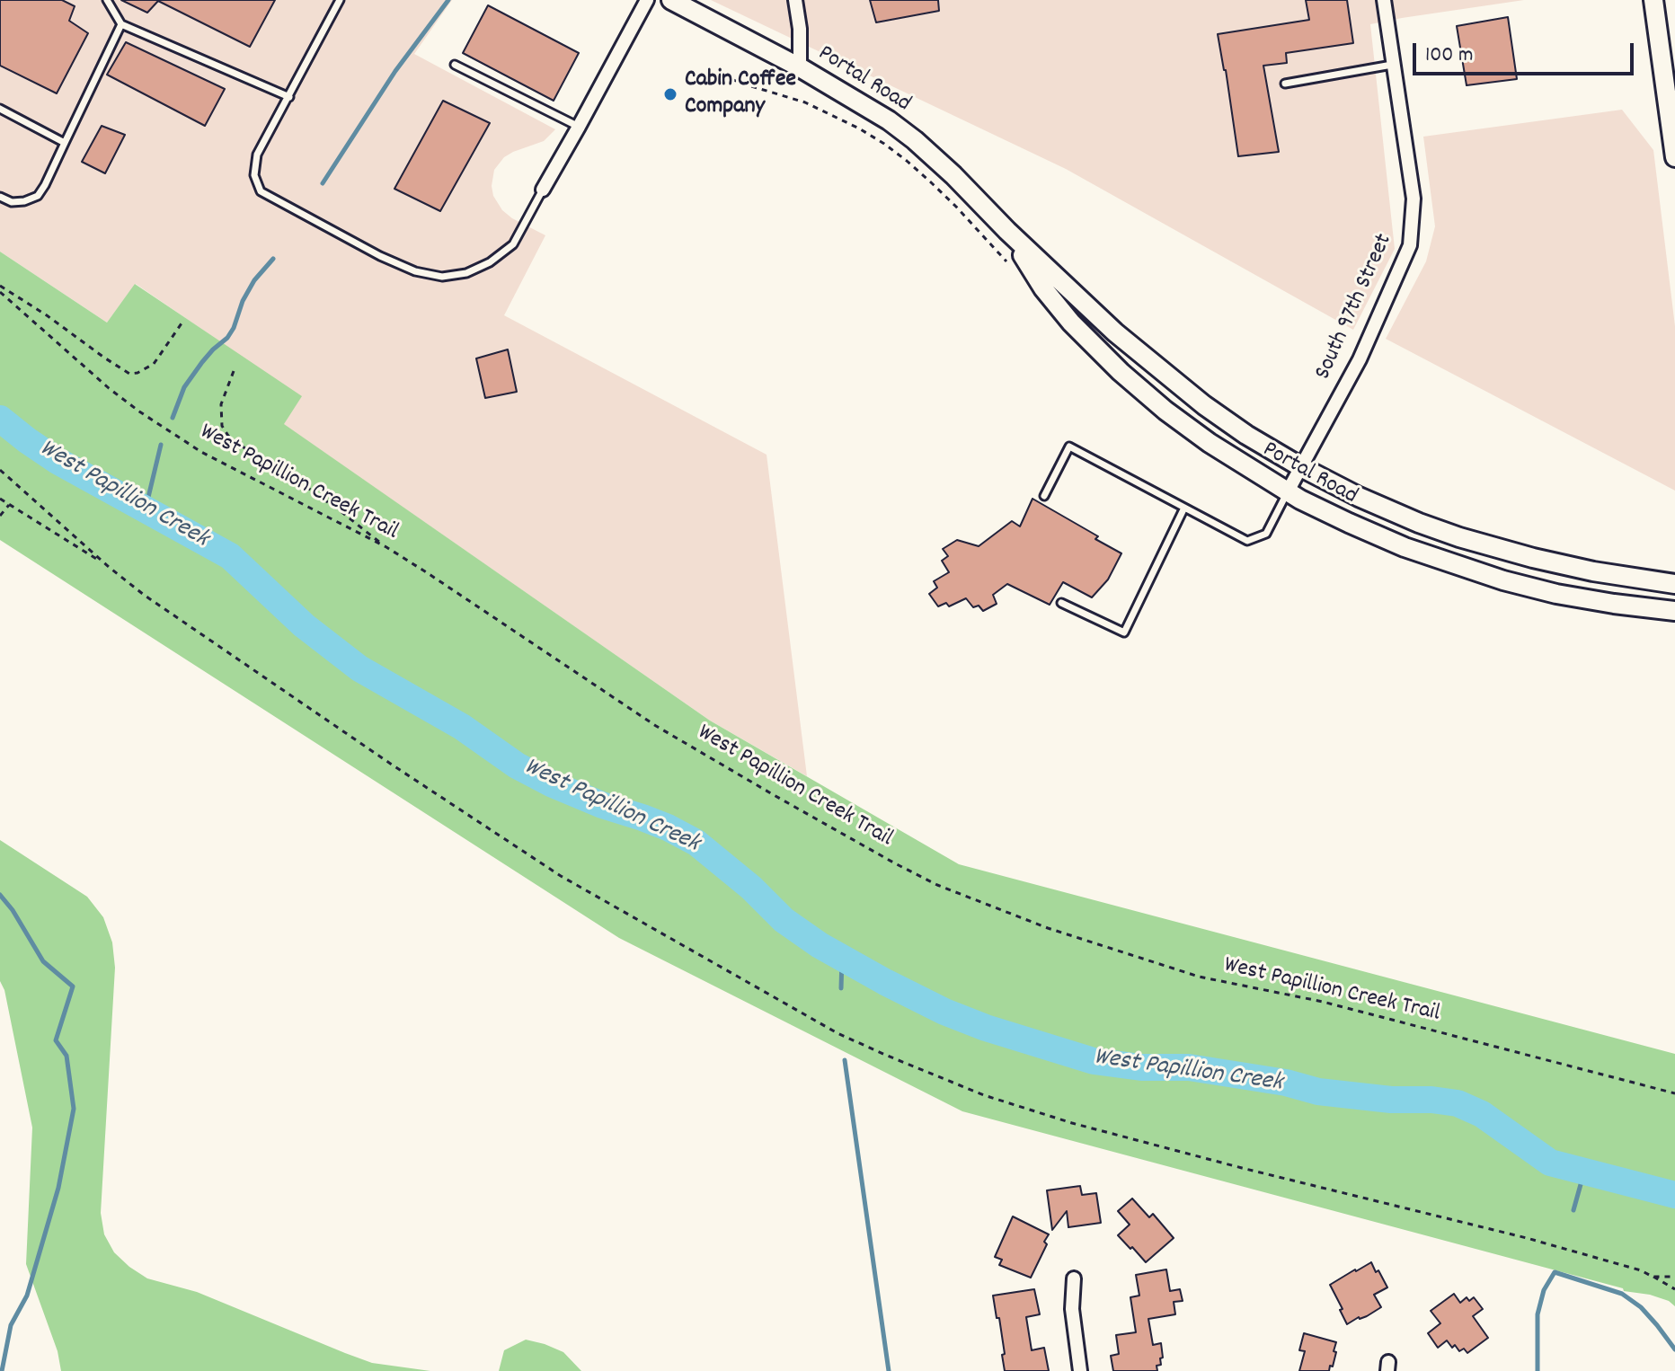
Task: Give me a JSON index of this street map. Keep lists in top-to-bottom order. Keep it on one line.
{"streets":{"main road":["Portal Road"],"street":["South 97th Street"],"path":["West Papillion Creek Trail"]},"crossings":[["Portal Road","South 97th Street"]],"water":["West Papillion Creek"],"places":["Cabin Coffee Company"],"scale_bar":"100 m"}
